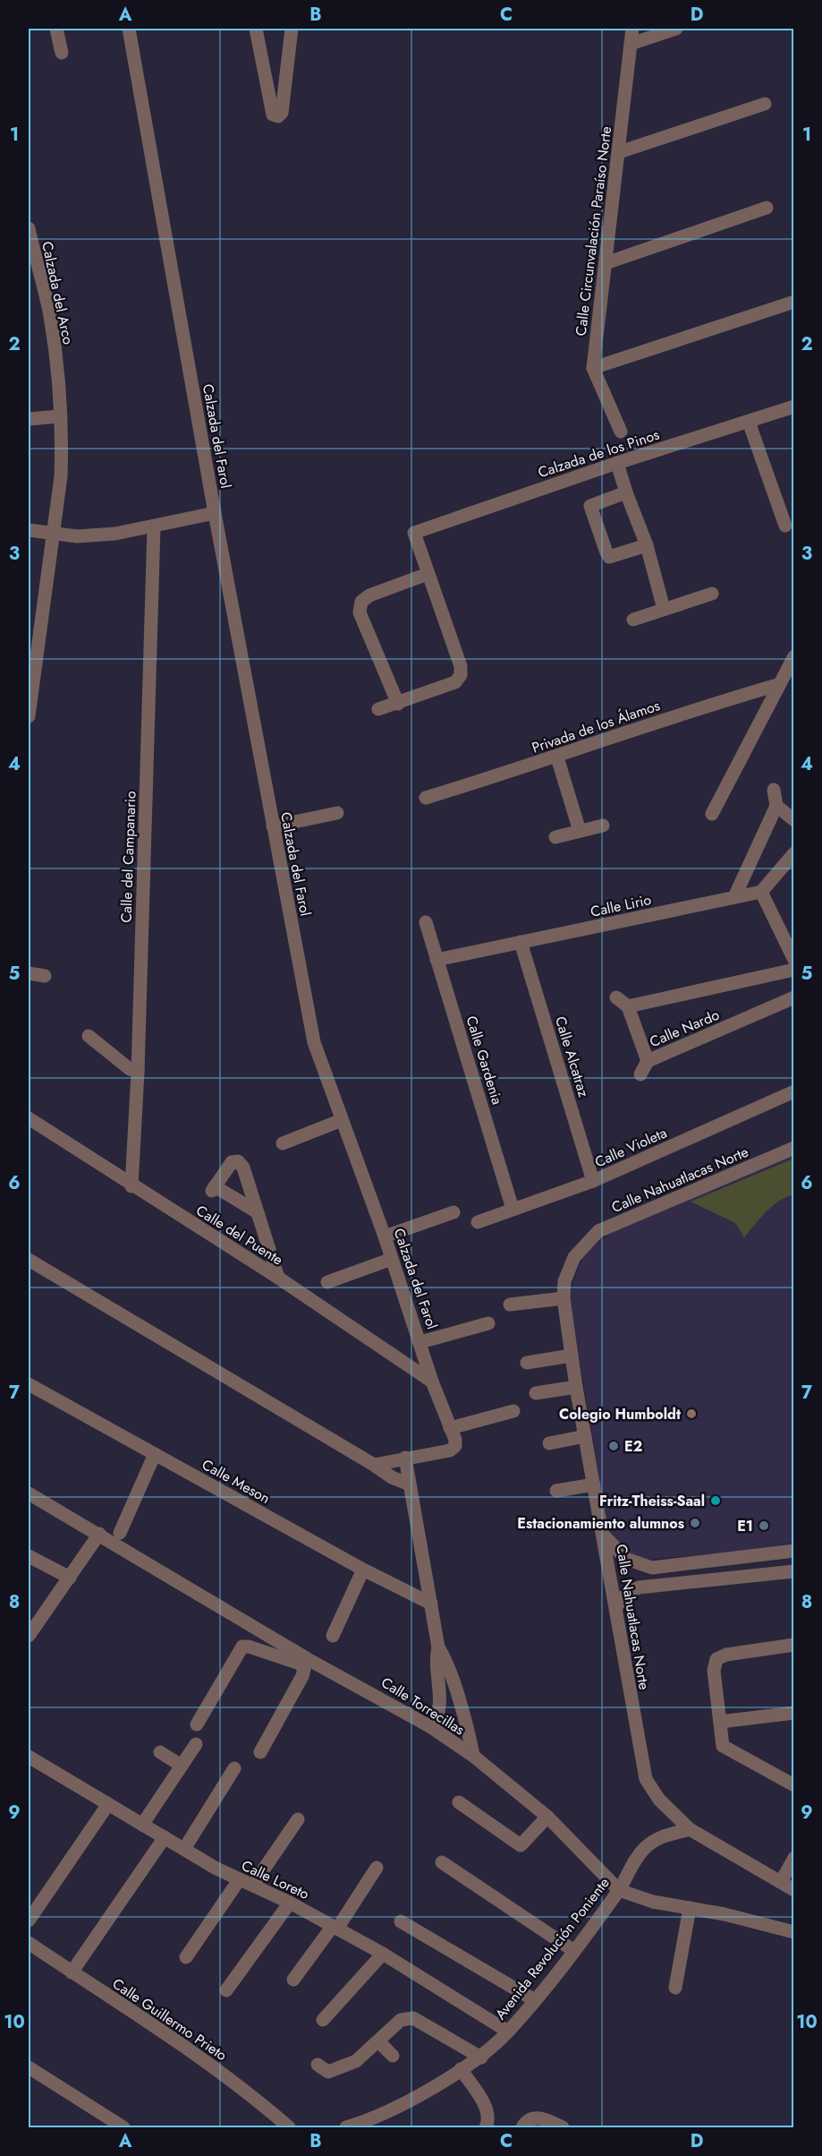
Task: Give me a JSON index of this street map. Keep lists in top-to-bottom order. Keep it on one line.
{"streets":{"street":["Calle Circunvalación Paraíso Norte","Calzada del Arco","Calzada del Farol","Calzada de los Pinos","Privada de los Álamos","Calle del Campanario","Calle Lirio","Calle Nardo","Calle Alcatraz","Calle Gardenia","Calle Violeta","Calle Nahuatlacas Norte","Calle del Puente","Calle Meson","Calle Torrecillas","Calle Loreto","Avenida Revolución Poniente","Calle Guillermo Prieto"]},"crossings":[["Calzada del Farol","Calle del Puente"],["Calle del Campanario","Calle del Puente"],["Calle Lirio","Calle Alcatraz"],["Calle Lirio","Calle Gardenia"],["Calle Alcatraz","Calle Violeta"],["Calle Gardenia","Calle Violeta"],["Calle Nahuatlacas Norte","Avenida Revolución Poniente"],["Calle Torrecillas","Avenida Revolución Poniente"],["Calle Loreto","Avenida Revolución Poniente"]],"places":["Colegio Humboldt","E2","Fritz-Theiss-Saal","Estacionamiento alumnos","E1"],"grid":{"columns":["A","B","C","D"],"rows":["1","2","3","4","5","6","7","8","9","10"]}}
